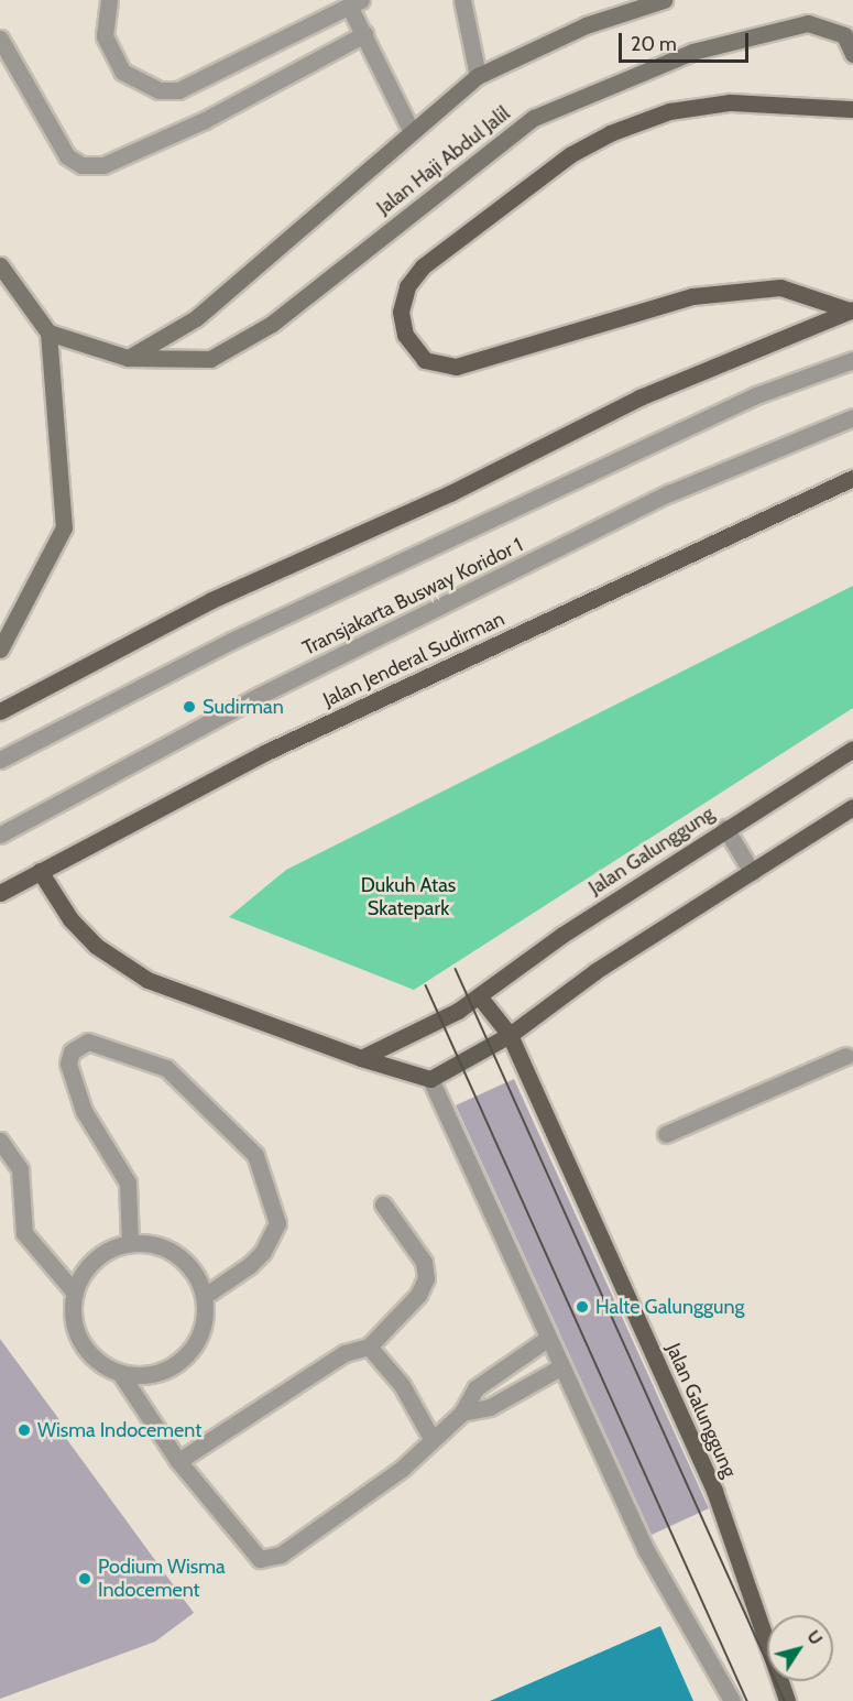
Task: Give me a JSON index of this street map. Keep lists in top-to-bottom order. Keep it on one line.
{"streets":{"main road":["Jalan Jenderal Sudirman","Jalan Galunggung"],"street":["Jalan Haji Abdul Jalil"],"lane":["Transjakarta Busway Koridor 1"]},"parks":["Dukuh Atas Skatepark"],"places":["Sudirman","Halte Galunggung","Wisma Indocement","Podium Wisma Indocement"],"scale_bar":"20 m","north":"top right"}
